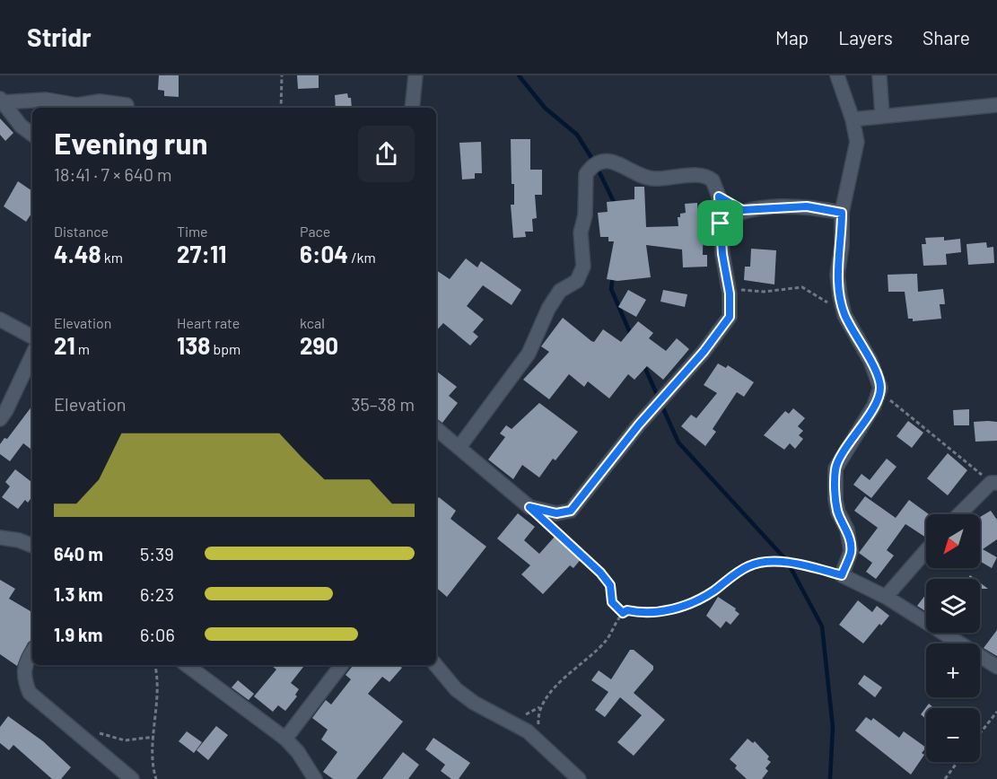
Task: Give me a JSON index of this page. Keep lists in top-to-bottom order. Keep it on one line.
{"north":"bottom left","page":{"header":"Stridr","nav":["Map","Layers","Share"],"heading":["Evening run","18:41 · 7 × 640 m"],"stats":[["Distance","4.48 km"],["Time","27:11"],["Pace","6:04 /km"],["Elevation","21 m"],["Heart rate","138 bpm"],["kcal","290"]],"chart":["Elevation","35–38 m"],"map_buttons":["+","−"],"list":[{"name":"640 m","note":"5:39"},{"name":"1.3 km","note":"6:23"},{"name":"1.9 km","note":"6:06"}]}}
